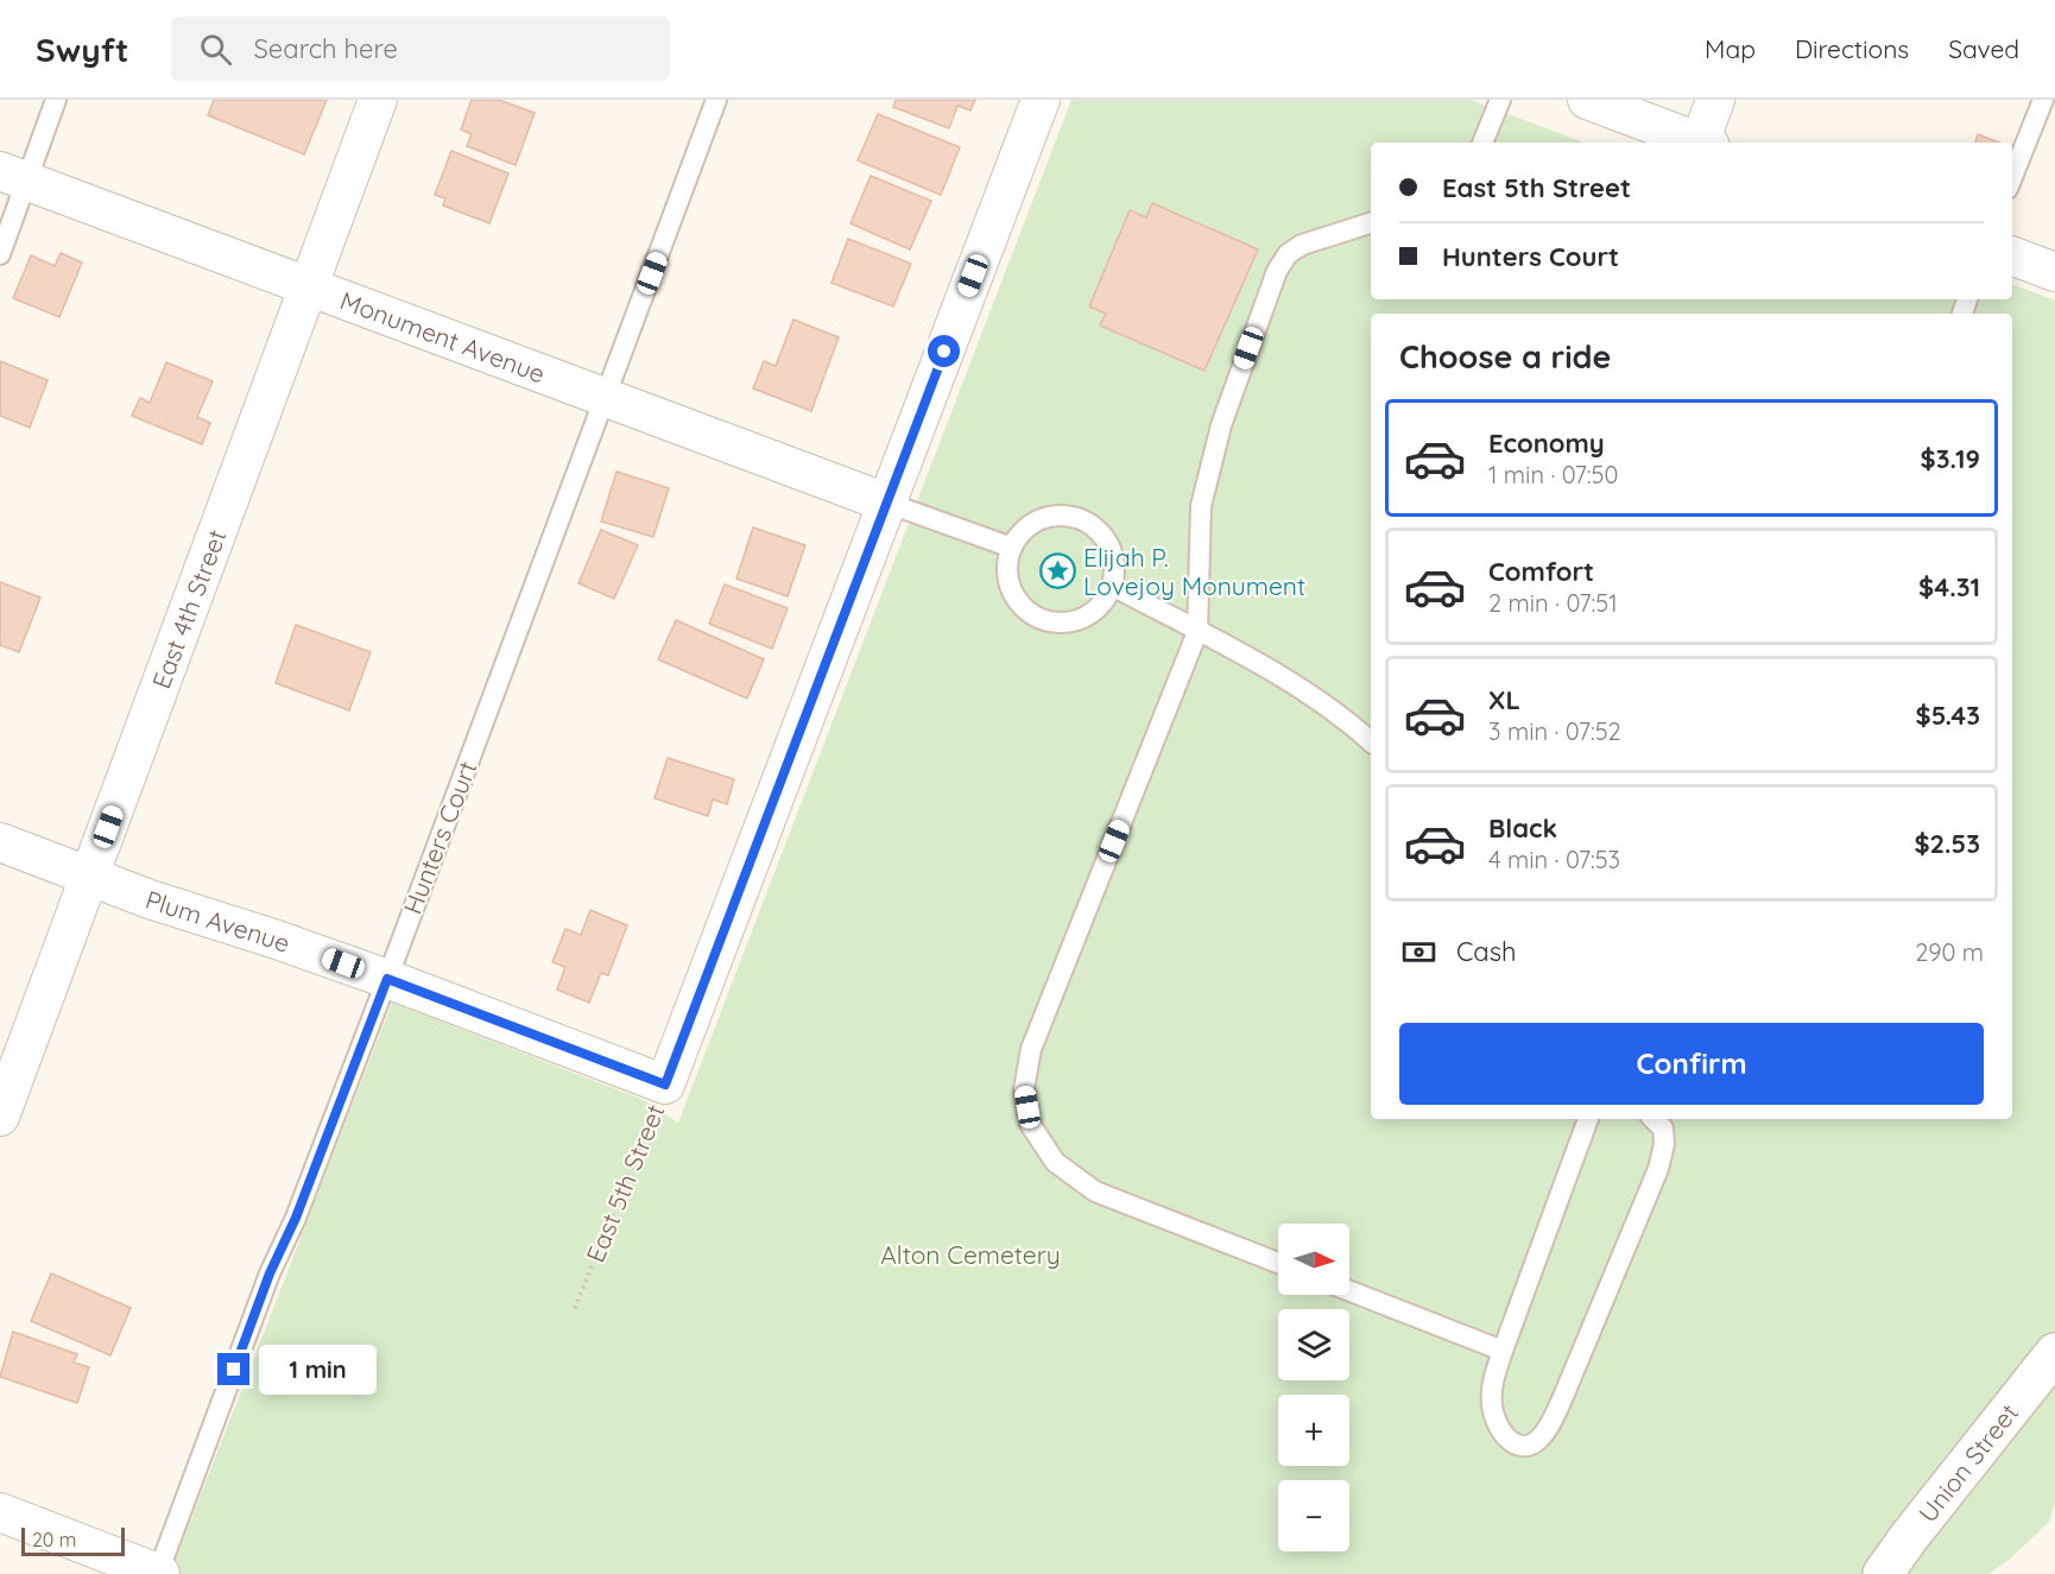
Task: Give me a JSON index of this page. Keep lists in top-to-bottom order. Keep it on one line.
{"streets":{"street":["Monument Avenue","East 4th Street","Plum Avenue","East 5th Street","Union Street"],"lane":["Hunters Court"]},"crossings":[["Monument Avenue","East 4th Street"],["Monument Avenue","Hunters Court"],["Monument Avenue","East 5th Street"],["East 4th Street","Plum Avenue"],["Hunters Court","Plum Avenue"],["Plum Avenue","East 5th Street"]],"parks":["Alton Cemetery"],"places":{"place":["Elijah P. Lovejoy Monument"]},"scale_bar":"20 m","north":"right","page":{"header":"Swyft","search":"Search here","nav":["Map","Directions","Saved"],"banner":["East 5th Street","Hunters Court"],"heading":"Choose a ride","list":[{"name":"Economy","note":"1 min · 07:50","value":"$3.19"},{"name":"Comfort","note":"2 min · 07:51","value":"$4.31"},{"name":"XL","note":"3 min · 07:52","value":"$5.43"},{"name":"Black","note":"4 min · 07:53","value":"$2.53"}],"pay":["Cash","290 m"],"buttons":"Confirm","map_buttons":["+","−"],"bubble":"1 min","scale":"20 m"}}
